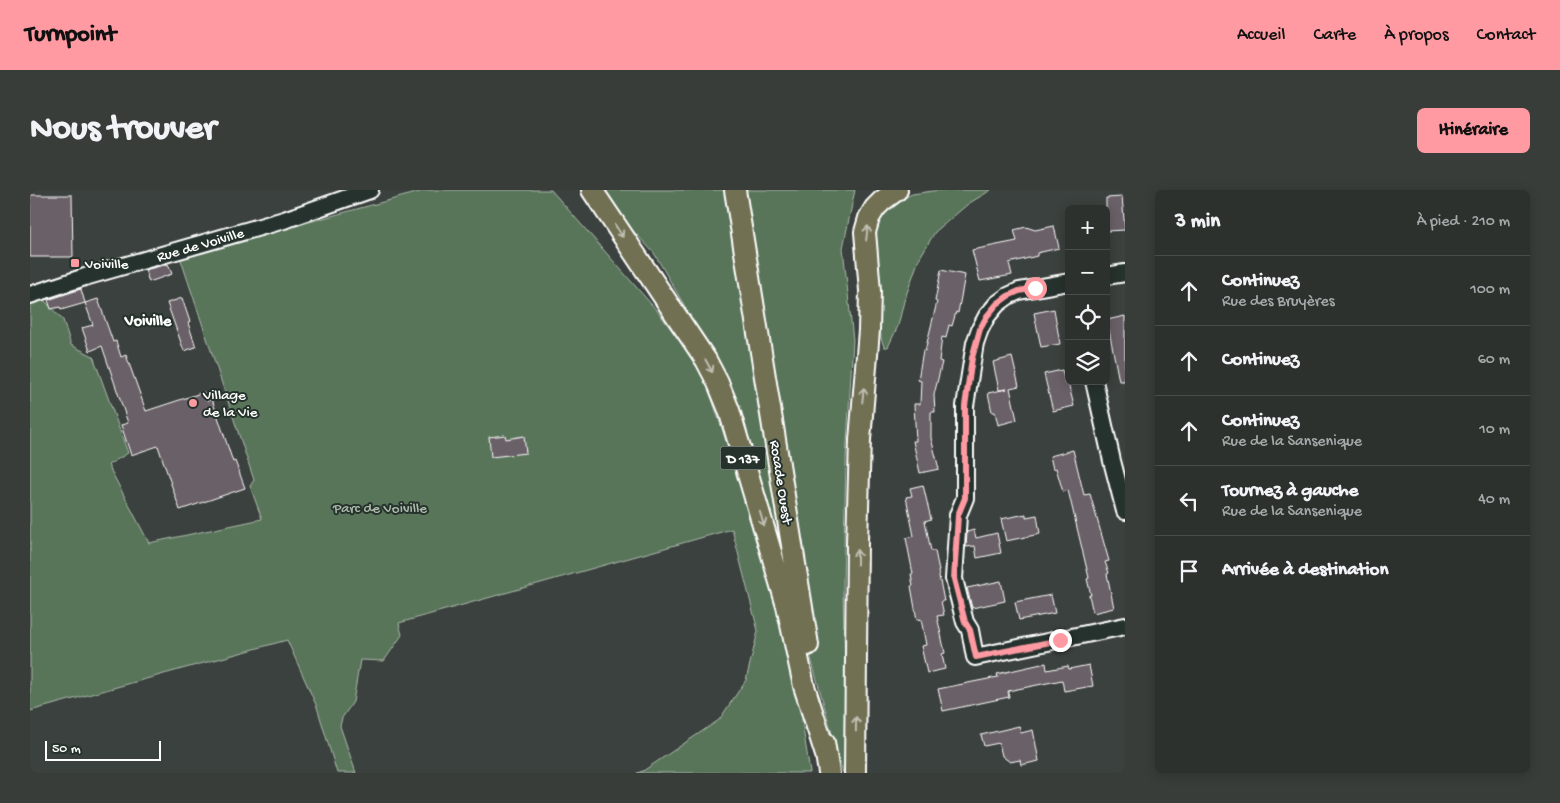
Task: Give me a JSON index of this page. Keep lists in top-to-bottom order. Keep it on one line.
{"streets":{"main road":["D 137","Rocade Ouest"],"street":["Rue de Voiville"]},"crossings":[["D 137","Rocade Ouest"]],"districts":["Voiville"],"parks":["Parc de Voiville"],"places":{"transit":["Voiville"],"other":["Village de la Vie"]},"scale_bar":"50 m","page":{"header":"Turnpoint","nav":["Accueil","Carte","À propos","Contact"],"buttons":"Itinéraire","title":"Nous trouver","heading":["3 min","À pied · 210 m"],"map_buttons":["+","−"],"list":[["Continuez","Rue des Bruyères","100 m"],["Continuez","60 m"],["Continuez","Rue de la Sansenique","10 m"],["Tournez à gauche","Rue de la Sansenique","40 m"],"Arrivée à destination"],"scale":"50 m"}}
